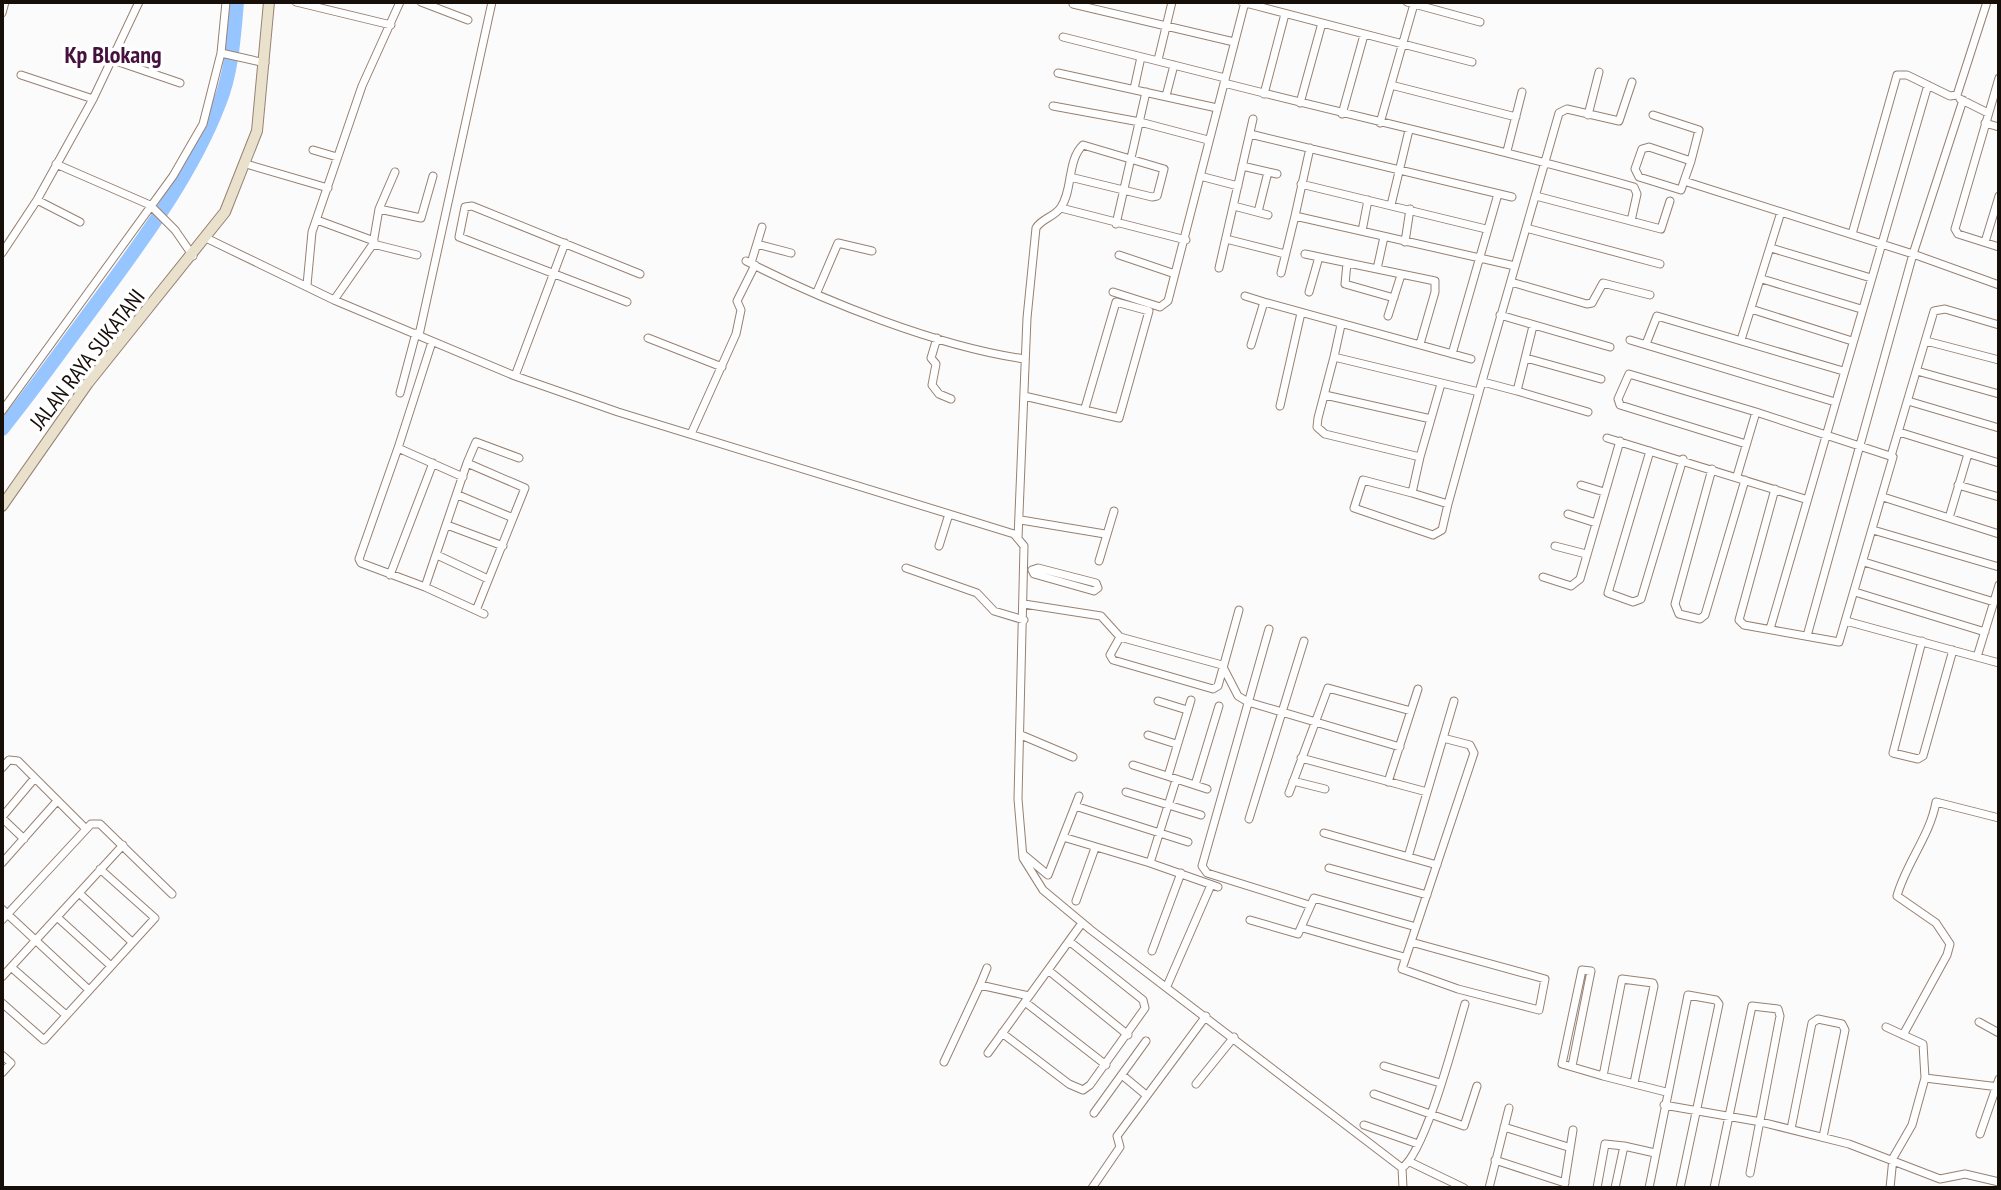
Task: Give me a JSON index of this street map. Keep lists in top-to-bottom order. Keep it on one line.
{"streets":{"main road":["JALAN RAYA SUKATANI"]},"districts":["Kp Blokang"]}
